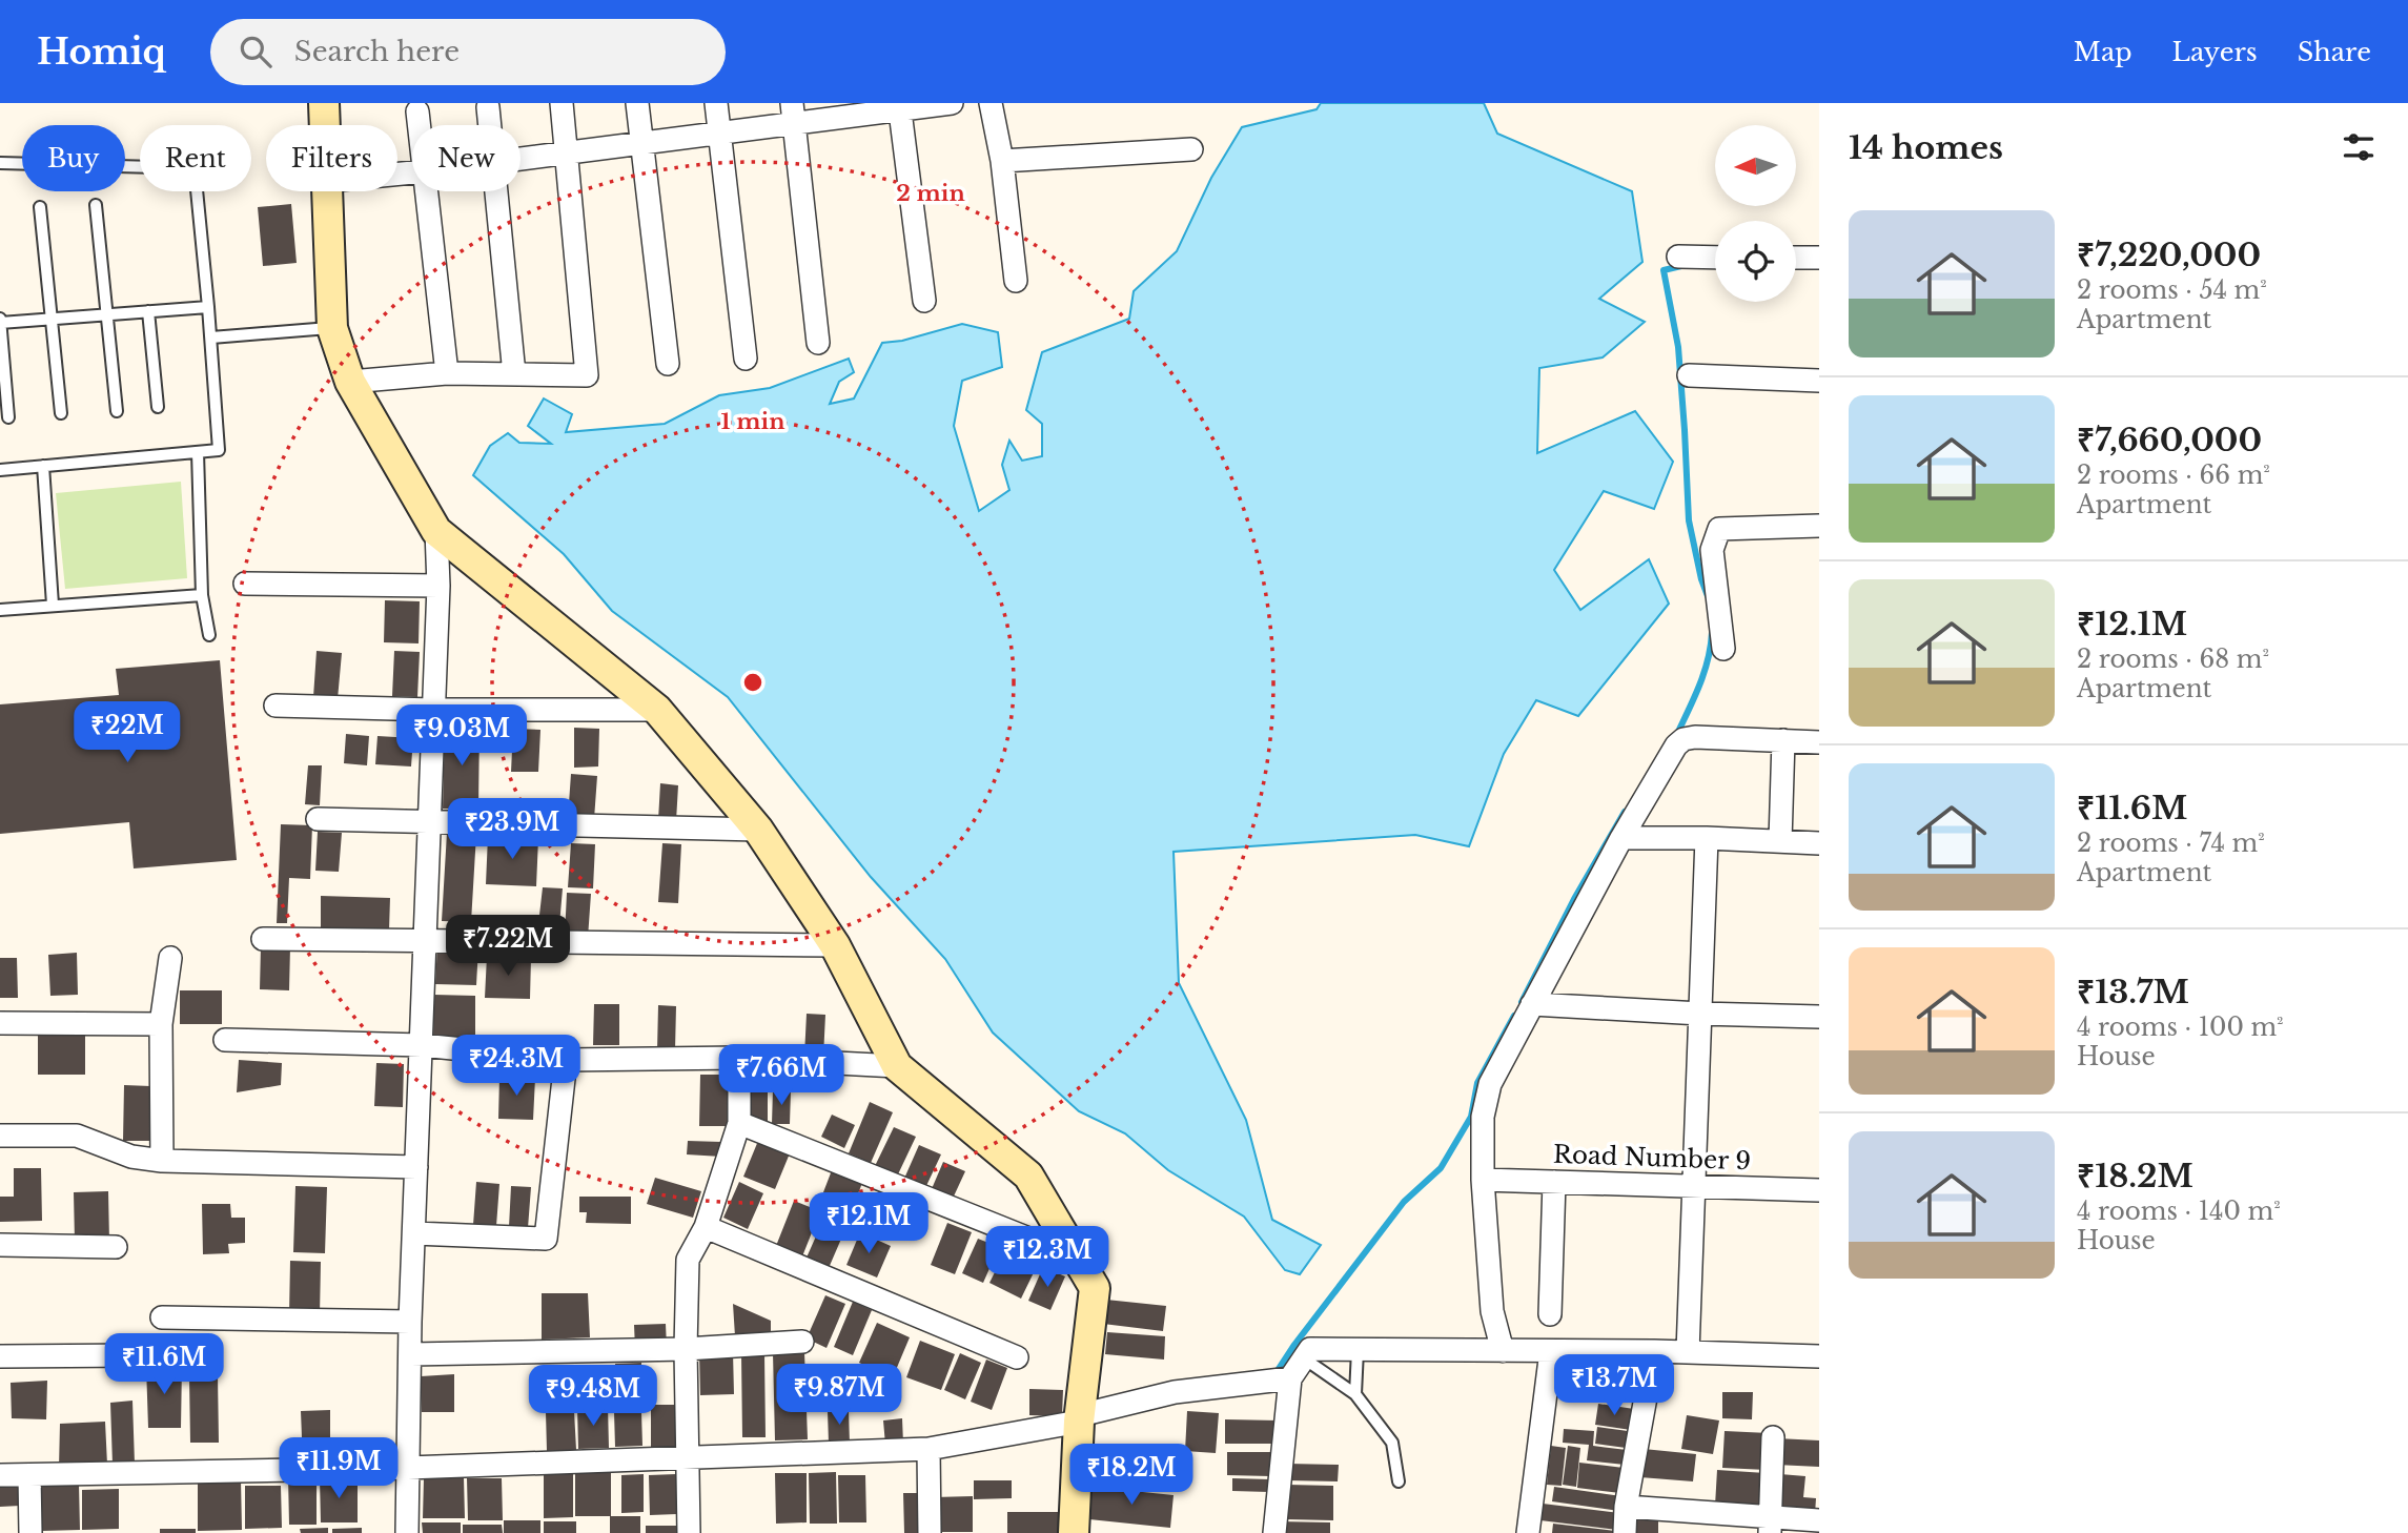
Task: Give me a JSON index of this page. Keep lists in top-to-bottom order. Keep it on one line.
{"streets":{"street":["Road Number 9"]},"north":"left","page":{"header":"Homiq","search":"Search here","nav":["Map","Layers","Share"],"heading":"14 homes","chip":["Buy","Rent","Filters","New"],"list":[{"name":"₹7,220,000","note":"2 rooms · 54 m² · Apartment"},{"name":"₹7,660,000","note":"2 rooms · 66 m² · Apartment"},{"name":"₹12.1M","note":"2 rooms · 68 m² · Apartment"},{"name":"₹11.6M","note":"2 rooms · 74 m² · Apartment"},{"name":"₹13.7M","note":"4 rooms · 100 m² · House"},{"name":"₹18.2M","note":"4 rooms · 140 m² · House"}],"price":["₹22M","₹9.03M","₹23.9M","₹7.22M","₹24.3M","₹7.66M","₹12.1M","₹12.3M","₹11.6M","₹13.7M","₹9.87M","₹9.48M","₹11.9M","₹18.2M"]},"rings":["2 min","1 min"]}
